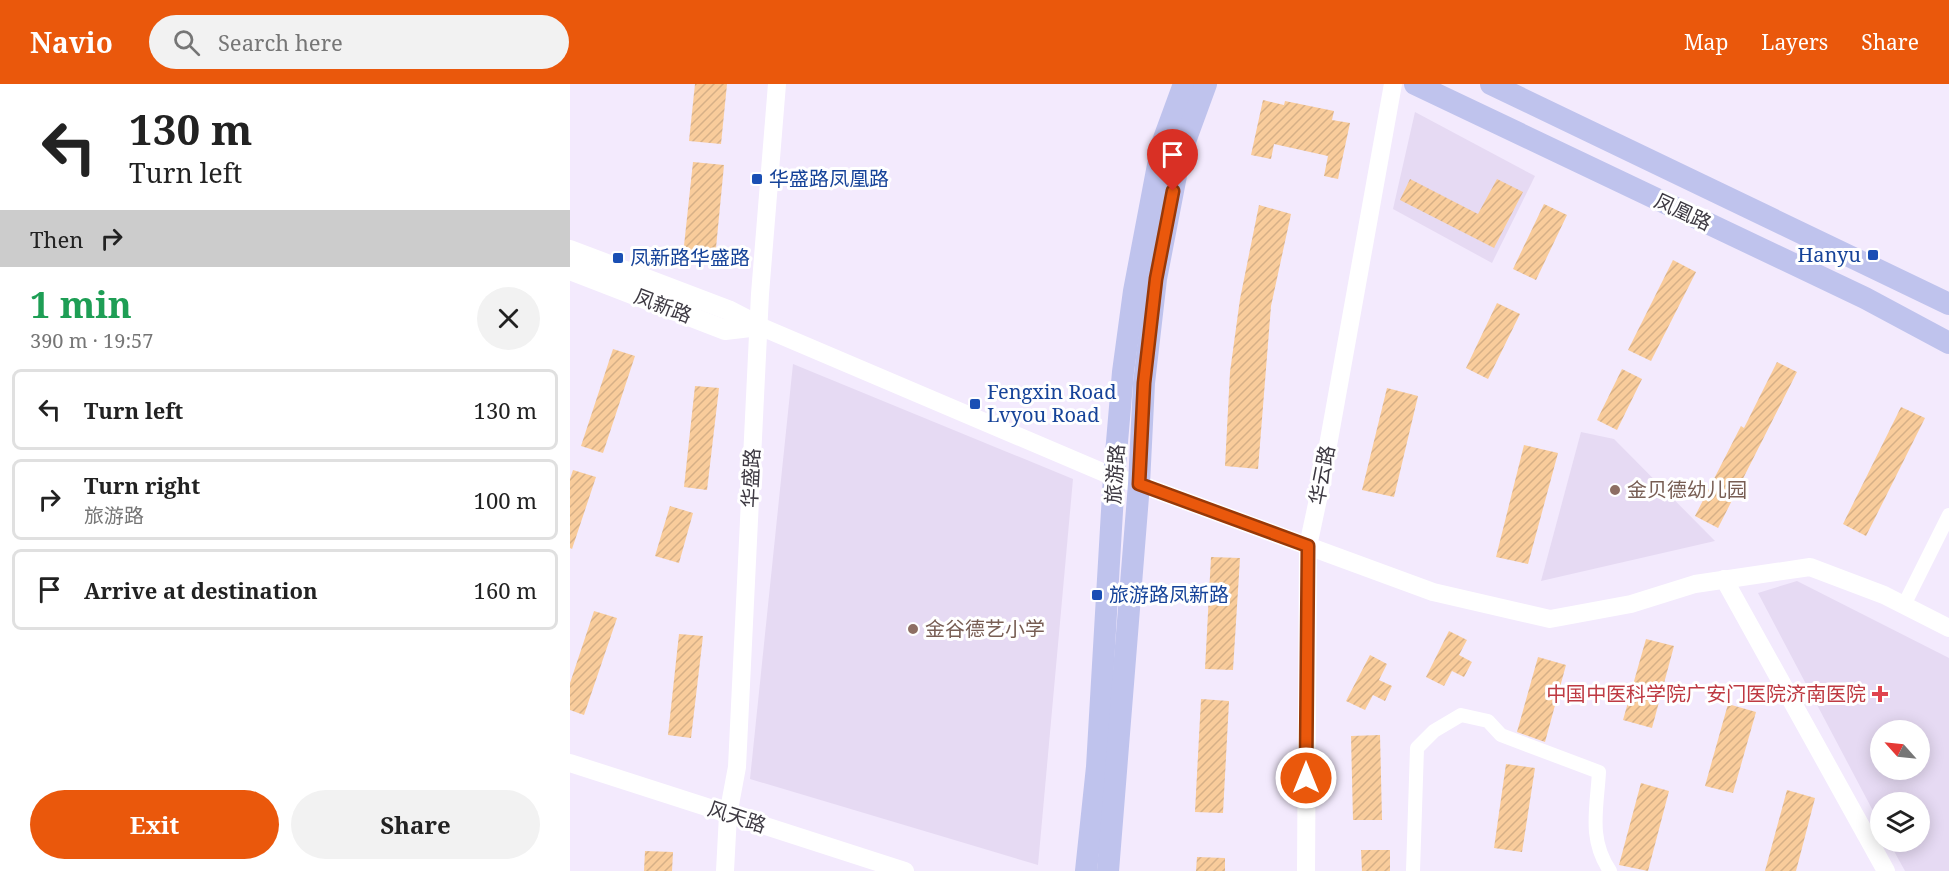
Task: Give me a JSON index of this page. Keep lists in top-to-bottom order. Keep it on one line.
{"streets":{"main road":["凤凰路","凤新路","旅游路"],"street":["华云路","华盛路","风天路"]},"crossings":[["凤新路","华盛路"],["华盛路","风天路"]],"places":{"transit":["华盛路凤凰路","Hanyu","凤新路华盛路","Fengxin Road Lvyou Road","旅游路凤新路"],"other":["金贝德幼儿园","金谷德艺小学"],"health":["中国中医科学院广安门医院济南医院"]},"north":"top left","page":{"header":"Navio","search":"Search here","nav":["Map","Layers","Share"],"turn":["130 m","Turn left"],"then":"Then","heading":["1 min","390 m · 19:57"],"list":[{"name":"Turn left","value":"130 m"},{"name":"Turn right","note":"旅游路","value":"100 m"},{"name":"Arrive at destination","value":"160 m"}],"buttons":["Exit","Share"]}}
